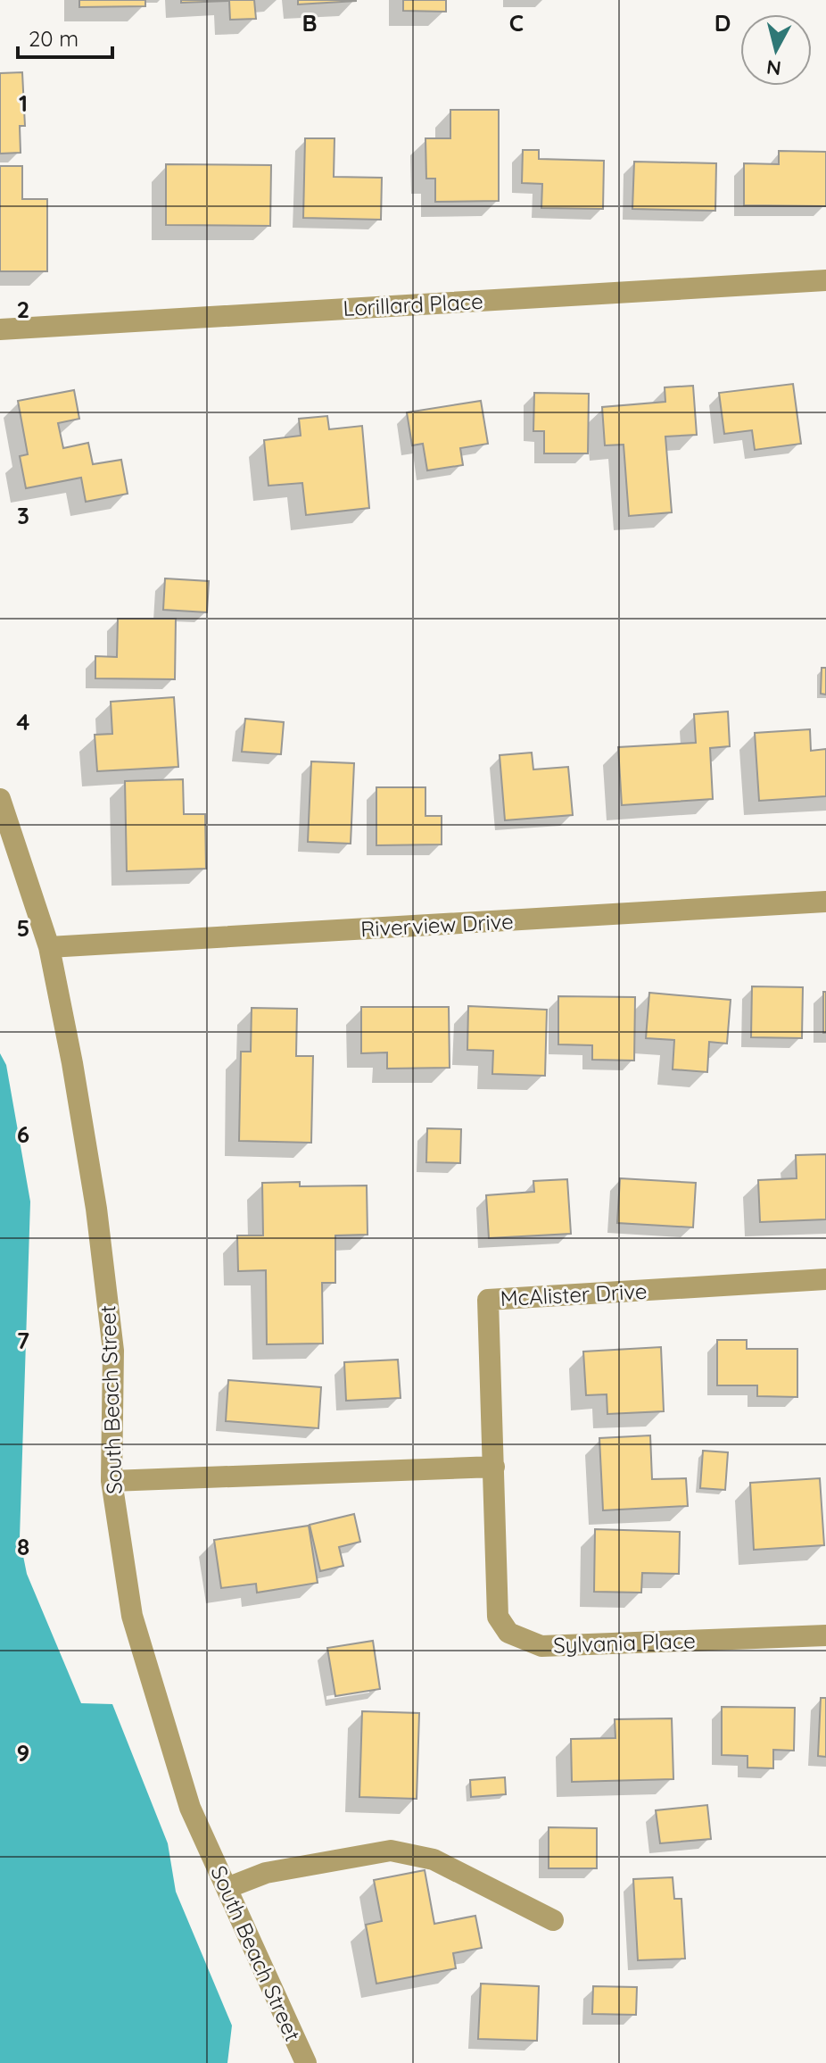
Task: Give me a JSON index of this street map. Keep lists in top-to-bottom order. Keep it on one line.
{"streets":{"street":["Lorillard Place","Riverview Drive","McAlister Drive","South Beach Street","Sylvania Place"]},"crossings":[["Riverview Drive","South Beach Street"],["McAlister Drive","Sylvania Place"]],"scale_bar":"20 m","north":"bottom","grid":{"columns":["B","C","D"],"rows":["1","2","3","4","5","6","7","8","9"]}}
